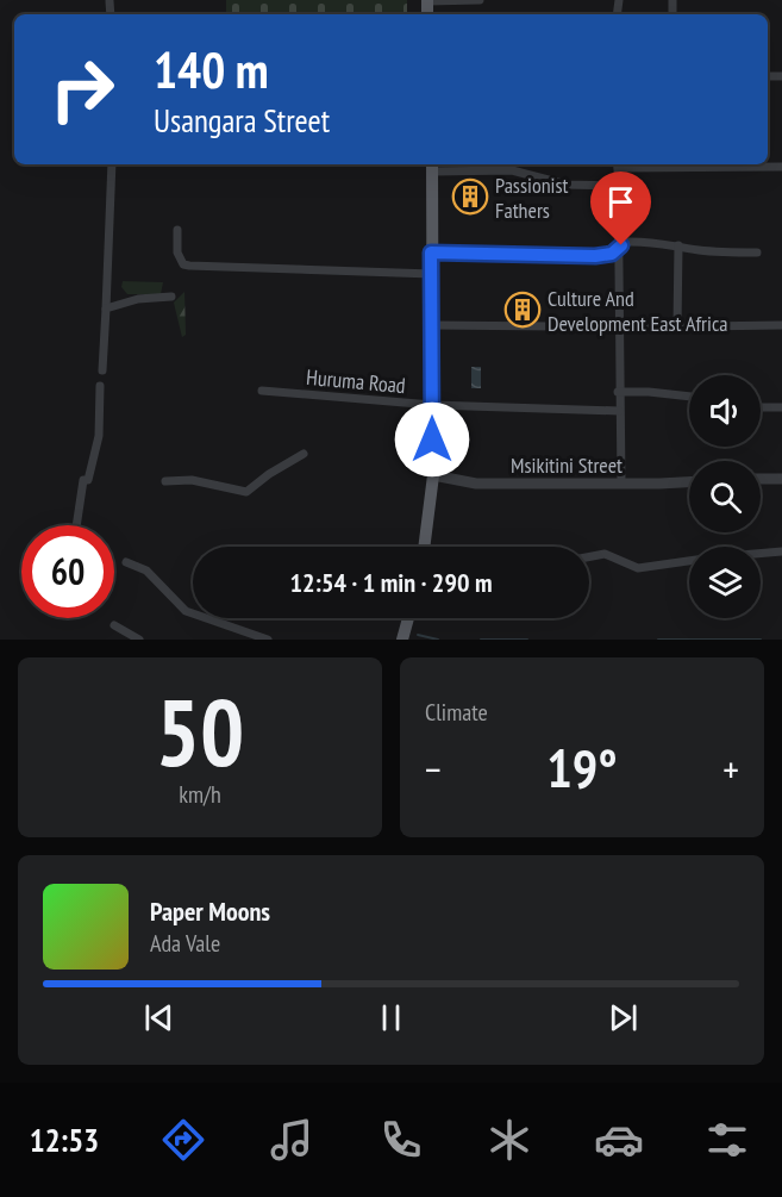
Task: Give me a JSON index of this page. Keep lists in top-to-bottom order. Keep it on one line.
{"streets":{"street":["Huruma Road","Msikitini Street"]},"places":{"building":["Passionist Fathers","Culture And Development East Africa"]},"page":{"turn":["140 m","Usangara Street"],"limit":"60","trip":"12:54 · 1 min · 290 m","tile":[["50","km/h"],"Climate"],"heat":["−","19°","+"],"song":["Paper Moons","Ada Vale"],"tabs":"12:53"}}
